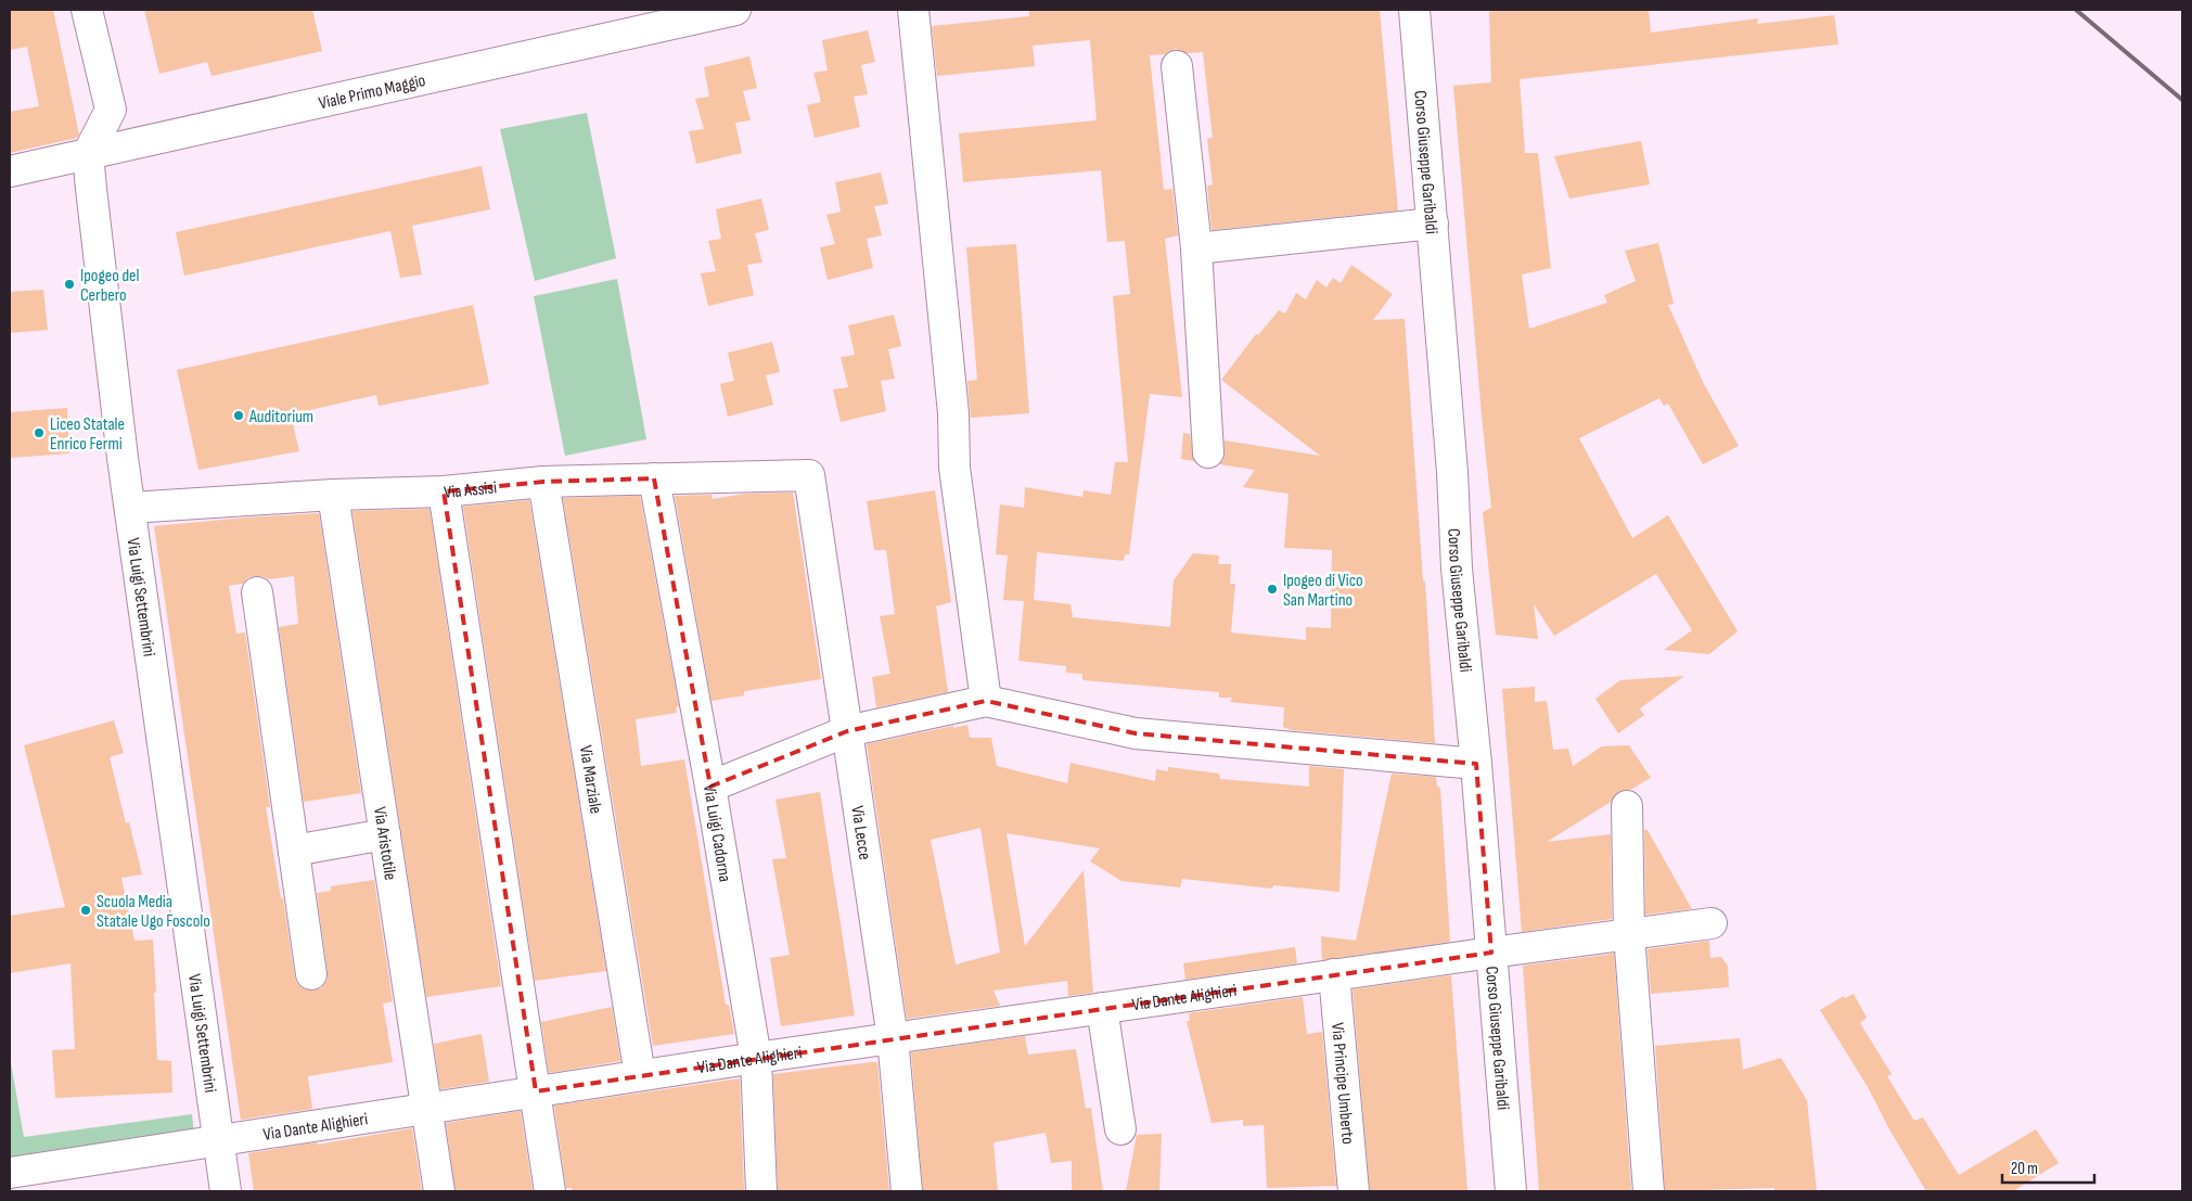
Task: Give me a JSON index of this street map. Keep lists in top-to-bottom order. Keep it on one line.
{"streets":{"street":["Viale Primo Maggio","Corso Giuseppe Garibaldi","Via Assisi","Via Luigi Settembrini","Via Marziale","Via Lecce","Via Luigi Cadorna","Via Aristotile","Via Dante Alighieri","Via Principe Umberto"]},"crossings":[["Viale Primo Maggio","Via Luigi Settembrini"],["Corso Giuseppe Garibaldi","Via Dante Alighieri"],["Via Assisi","Via Luigi Settembrini"],["Via Assisi","Via Marziale"],["Via Assisi","Via Lecce"],["Via Assisi","Via Luigi Cadorna"],["Via Assisi","Via Aristotile"],["Via Luigi Settembrini","Via Dante Alighieri"],["Via Marziale","Via Dante Alighieri"],["Via Lecce","Via Dante Alighieri"],["Via Luigi Cadorna","Via Dante Alighieri"],["Via Aristotile","Via Dante Alighieri"],["Via Dante Alighieri","Via Principe Umberto"]],"places":["Ipogeo del Cerbero","Auditorium","Liceo Statale Enrico Fermi","Ipogeo di Vico San Martino","Scuola Media Statale Ugo Foscolo"],"scale_bar":"20 m"}
